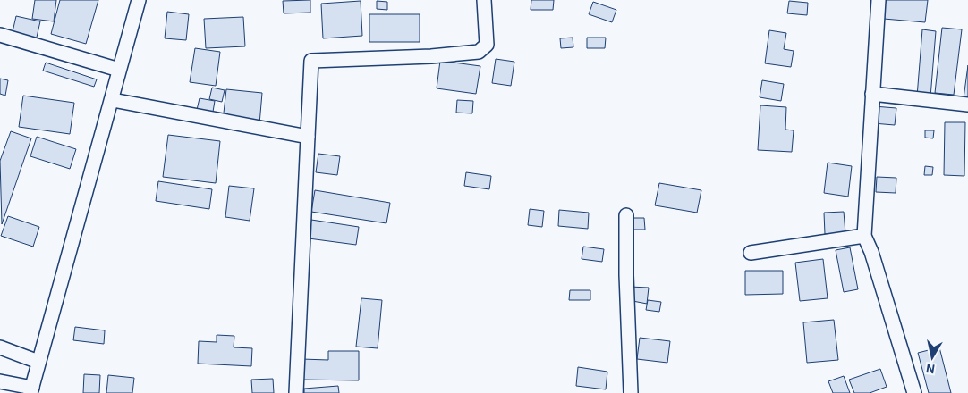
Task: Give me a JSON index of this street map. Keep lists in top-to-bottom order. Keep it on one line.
{"north":"bottom"}
